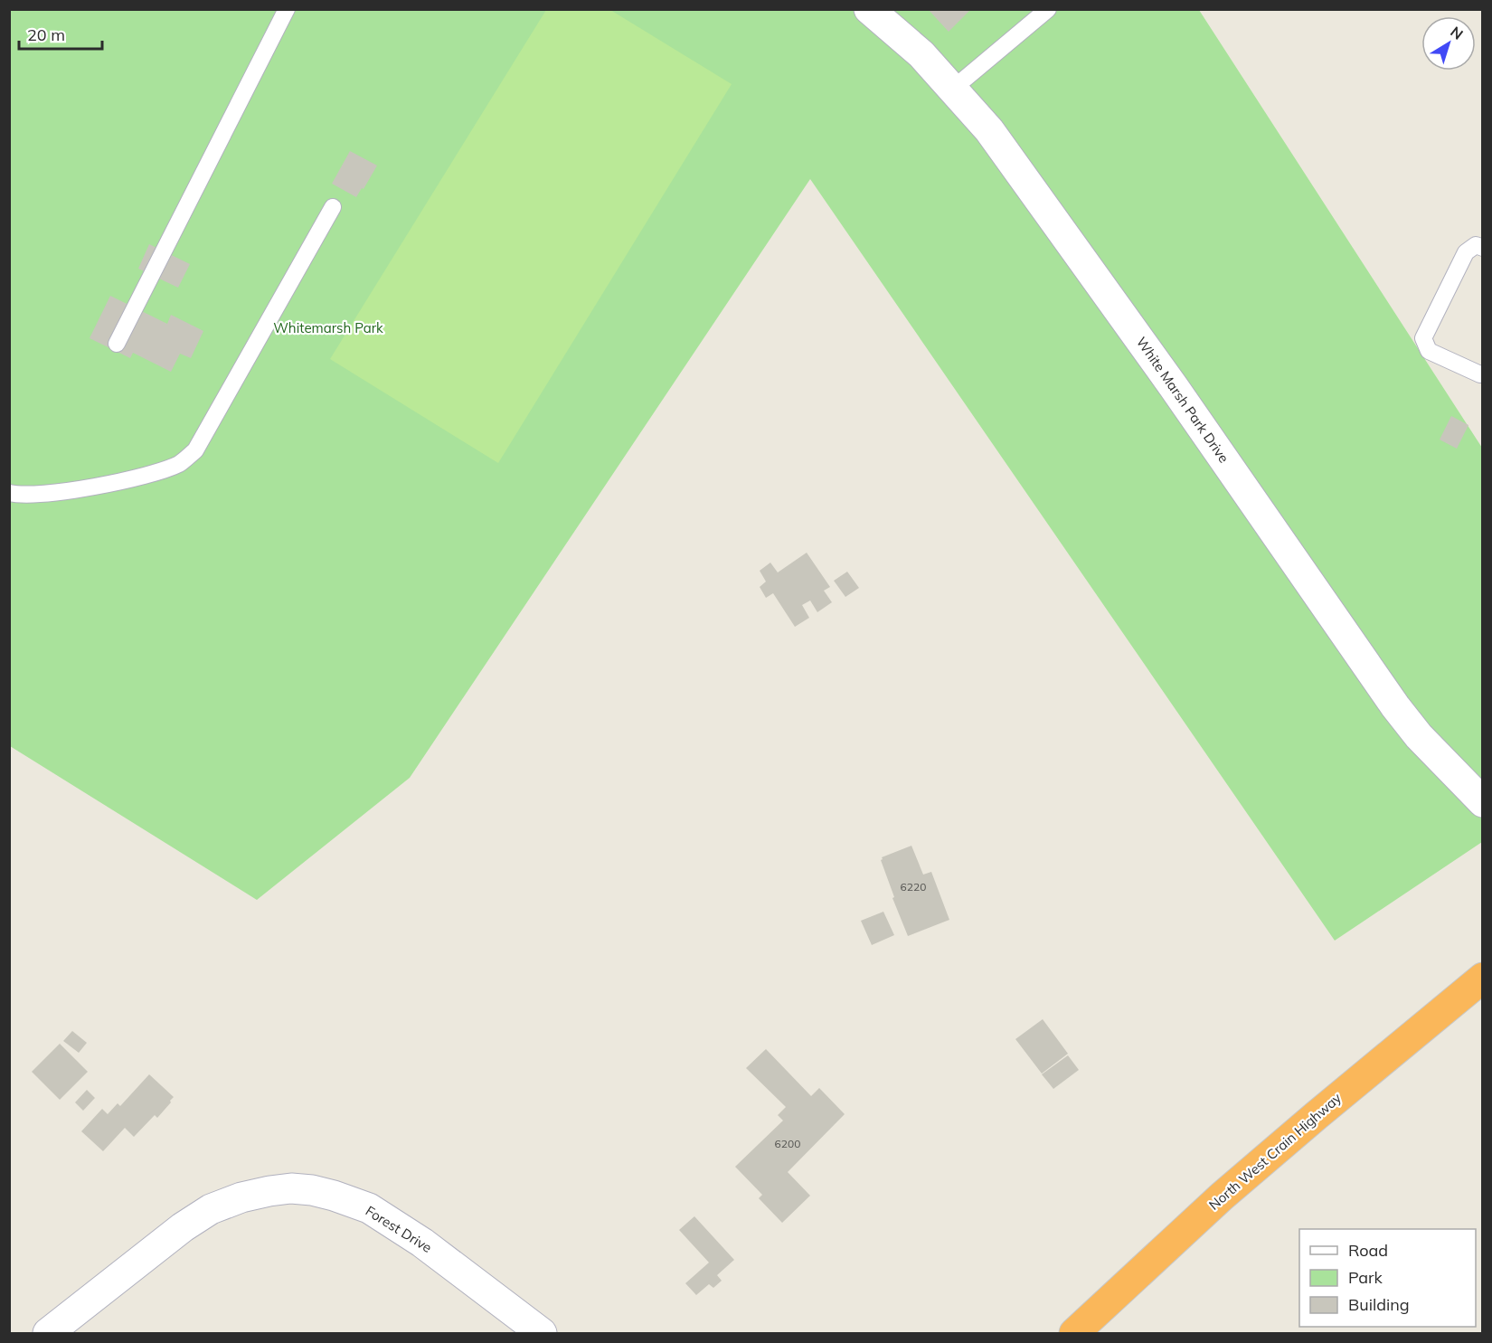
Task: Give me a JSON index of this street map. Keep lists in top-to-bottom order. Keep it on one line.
{"streets":{"highway":["North West Crain Highway"],"street":["White Marsh Park Drive","Forest Drive"]},"parks":["Whitemarsh Park"],"house_numbers":["6220","6200"],"legend":["Road","Park","Building"],"scale_bar":"20 m","north":"top right"}
